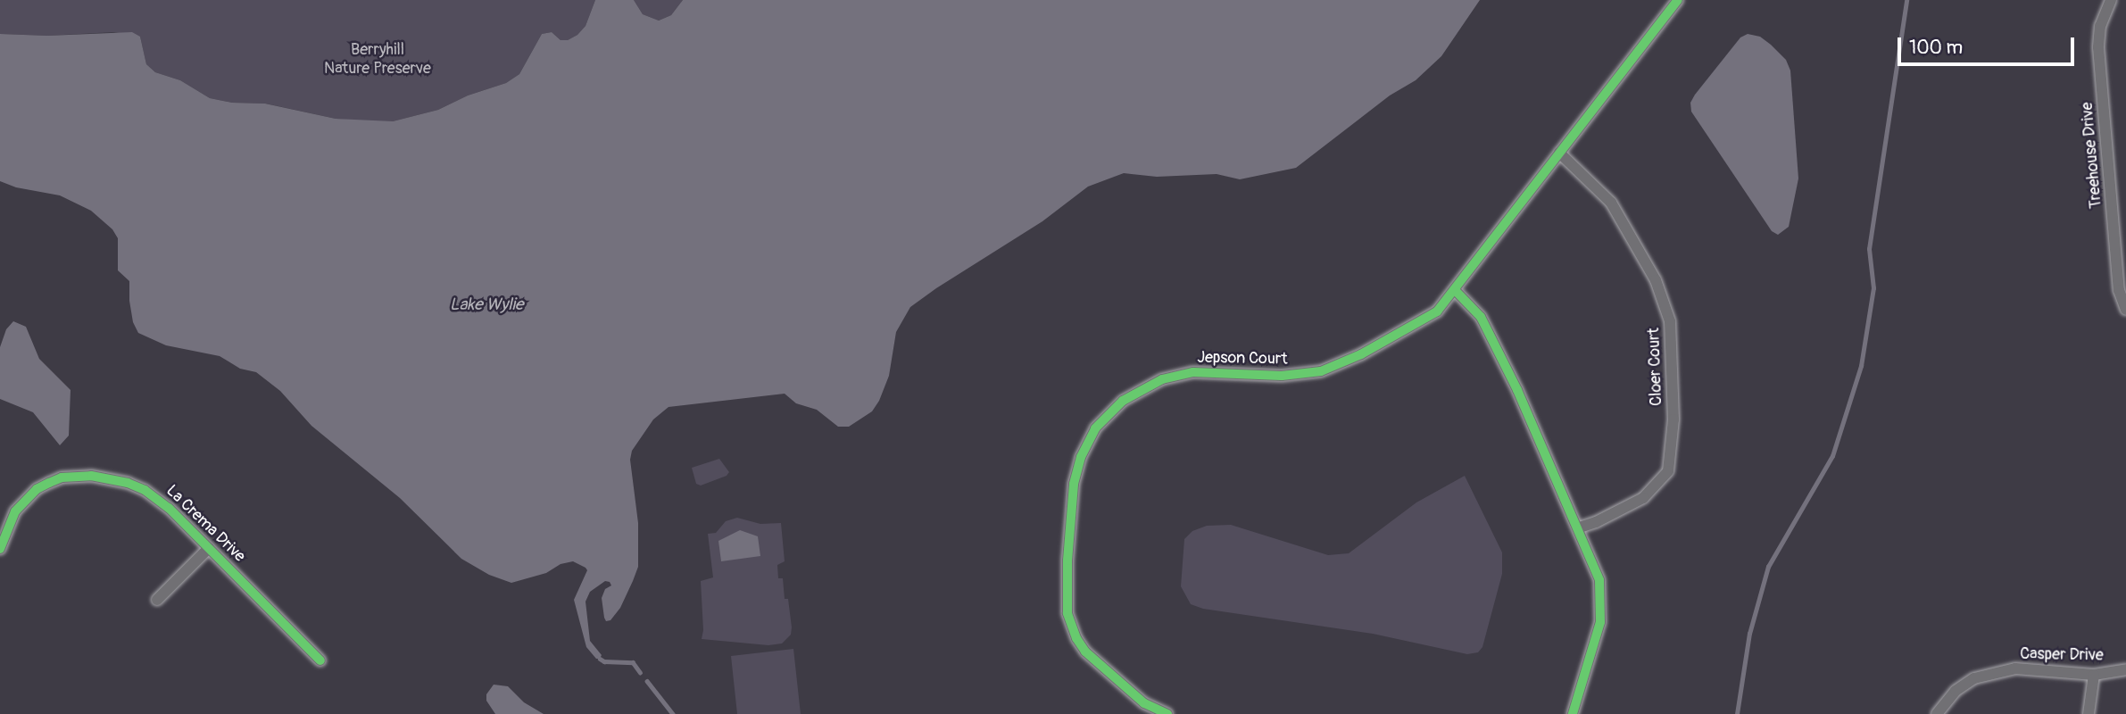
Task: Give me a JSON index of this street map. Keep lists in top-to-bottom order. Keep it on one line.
{"streets":{"street":["Treehouse Drive","Jepson Court","Cloer Court","La Crema Drive","Casper Drive"]},"crossings":[["Jepson Court","Cloer Court"]],"water":["Lake Wylie"],"parks":["Berryhill Nature Preserve"],"scale_bar":"100 m"}
